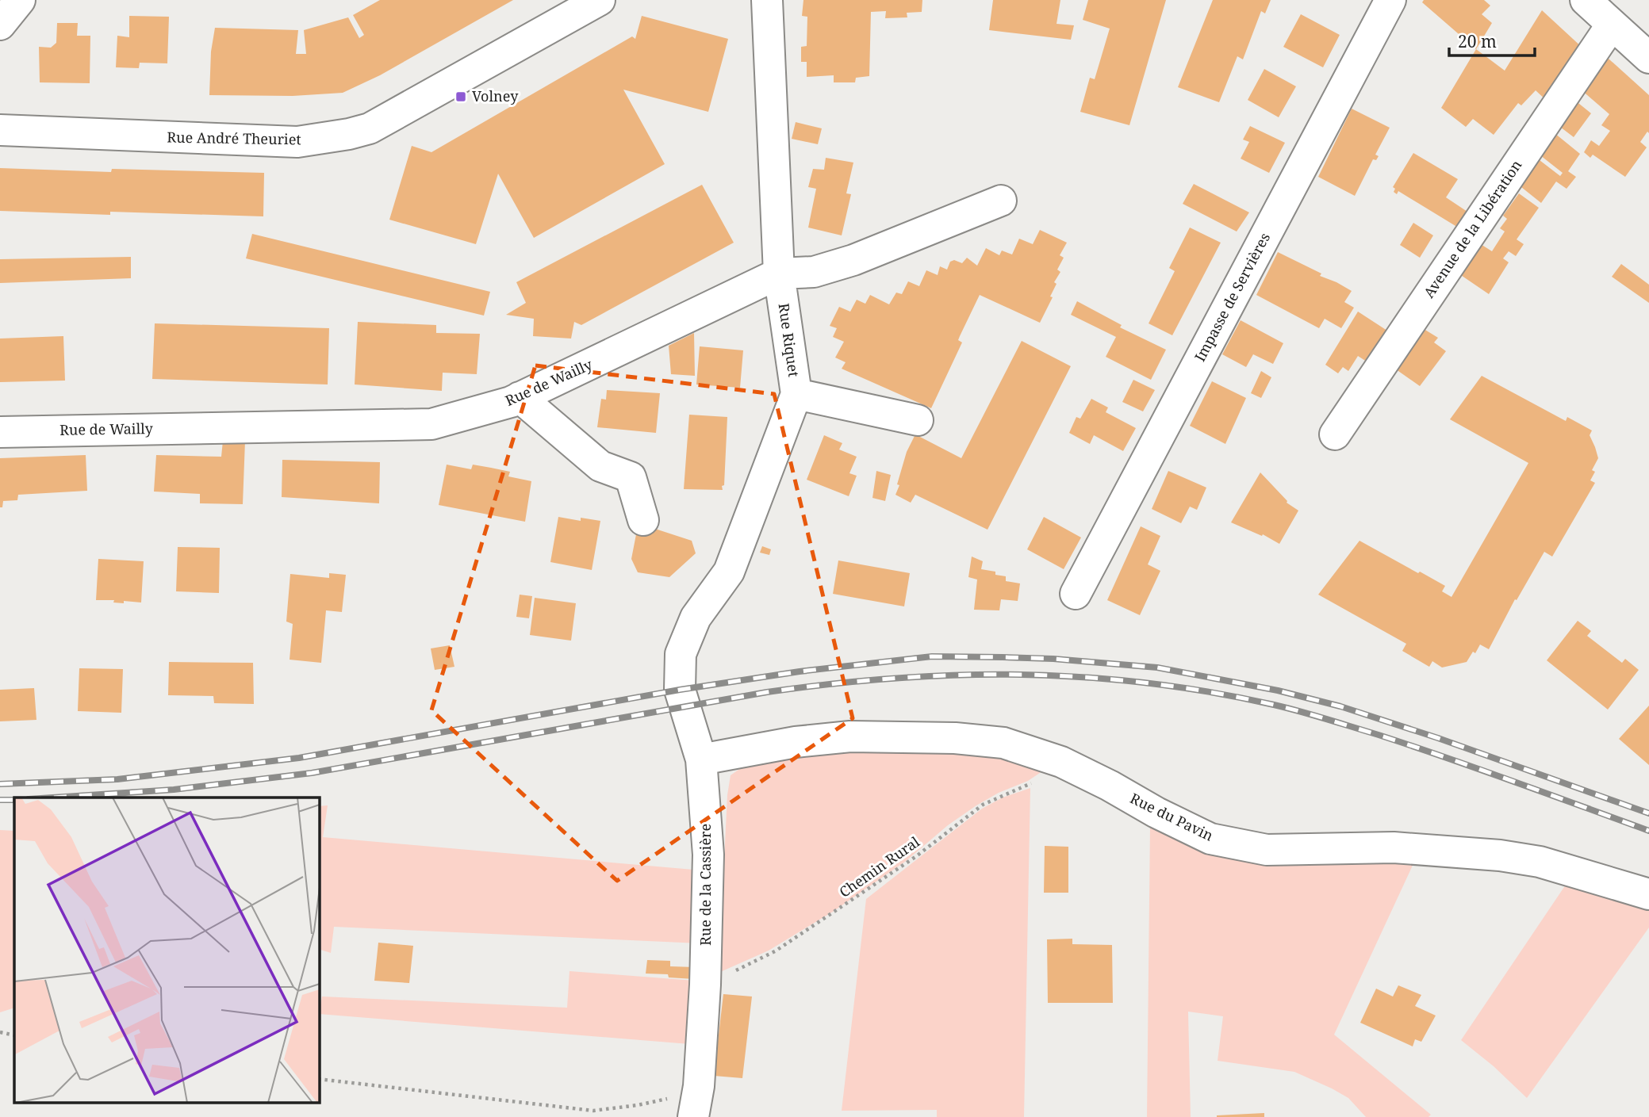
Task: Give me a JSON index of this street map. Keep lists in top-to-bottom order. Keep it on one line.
{"streets":{"street":["Rue André Theuriet","Avenue de la Libération","Impasse de Servières","Rue Riquet","Rue de Wailly","Rue du Pavin","Rue de la Cassière"],"path":["Chemin Rural"]},"crossings":[["Rue Riquet","Rue de Wailly"],["Rue Riquet","Rue de la Cassière"],["Rue du Pavin","Chemin Rural"],["Rue du Pavin","Rue de la Cassière"],["Chemin Rural","Rue de la Cassière"]],"places":{"transit":["Volney"]},"scale_bar":"20 m"}
